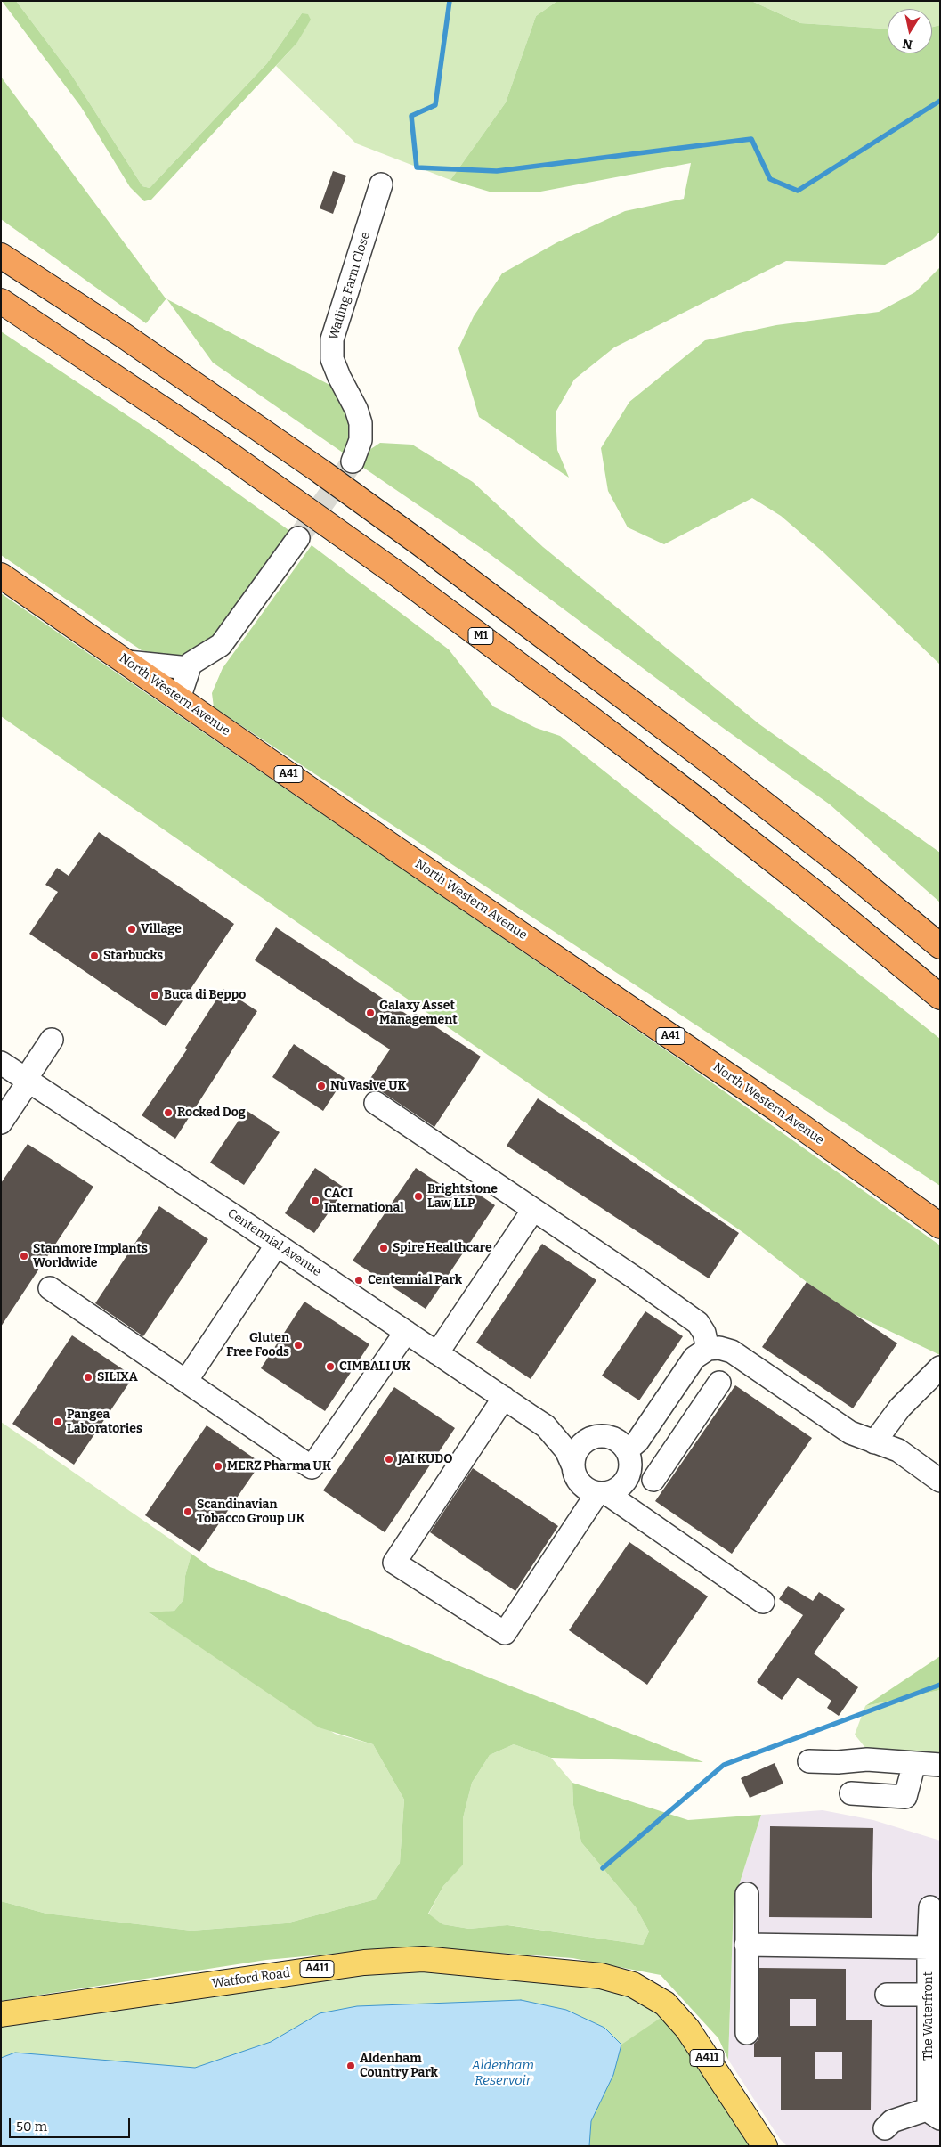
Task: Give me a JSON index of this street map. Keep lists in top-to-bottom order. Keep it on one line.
{"streets":{"highway":["M1","North Western Avenue","A41"],"main road":["A411","Watford Road"],"street":["Watling Farm Close","Centennial Avenue","The Waterfront"]},"water":["Aldenham Reservoir"],"places":["Village","Starbucks","Buca di Beppo","Galaxy Asset Management","NuVasive UK","Rocked Dog","Brightstone Law LLP","CACI International","Spire Healthcare","Stanmore Implants Worldwide","Centennial Park","Gluten Free Foods","CIMBALI UK","SILIXA","Pangea Laboratories","JAI KUDO","MERZ Pharma UK","Scandinavian Tobacco Group UK","Aldenham Country Park"],"scale_bar":"50 m","north":"bottom"}
